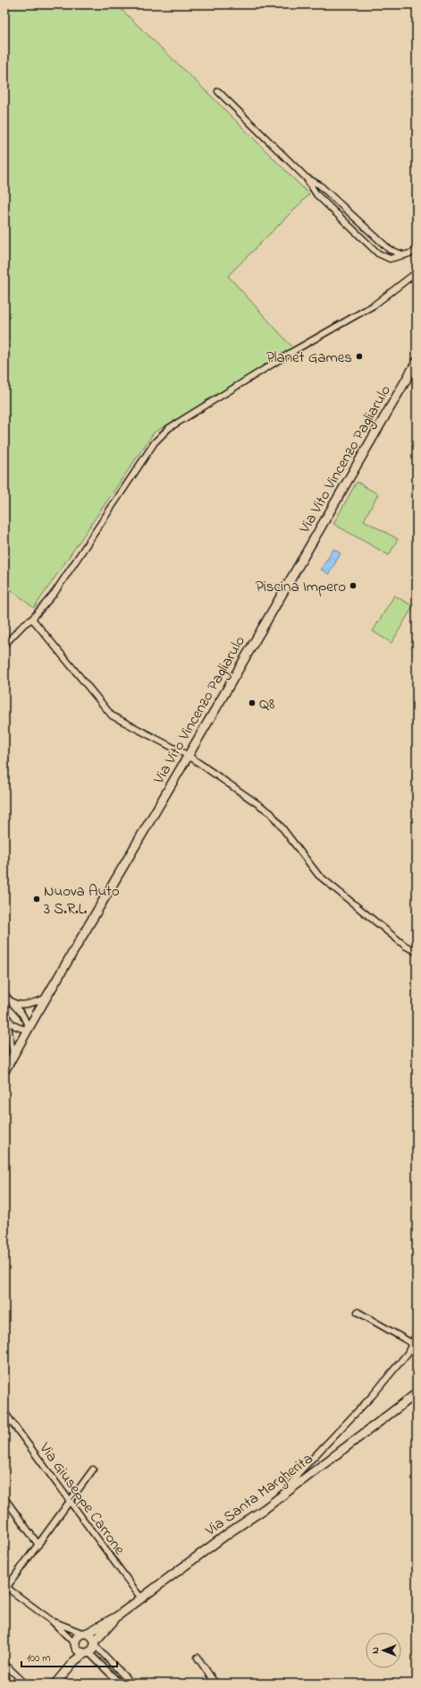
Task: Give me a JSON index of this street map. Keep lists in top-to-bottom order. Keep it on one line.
{"streets":{"street":["Via Vito Vincenzo Pagliarulo","Via Santa Margherita","Via Giuseppe Carrone"]},"crossings":[["Via Santa Margherita","Via Giuseppe Carrone"]],"places":["Planet Games","Piscina Impero","Q8","Nuova Auto 3 S.R.L."],"scale_bar":"100 m","north":"left"}
